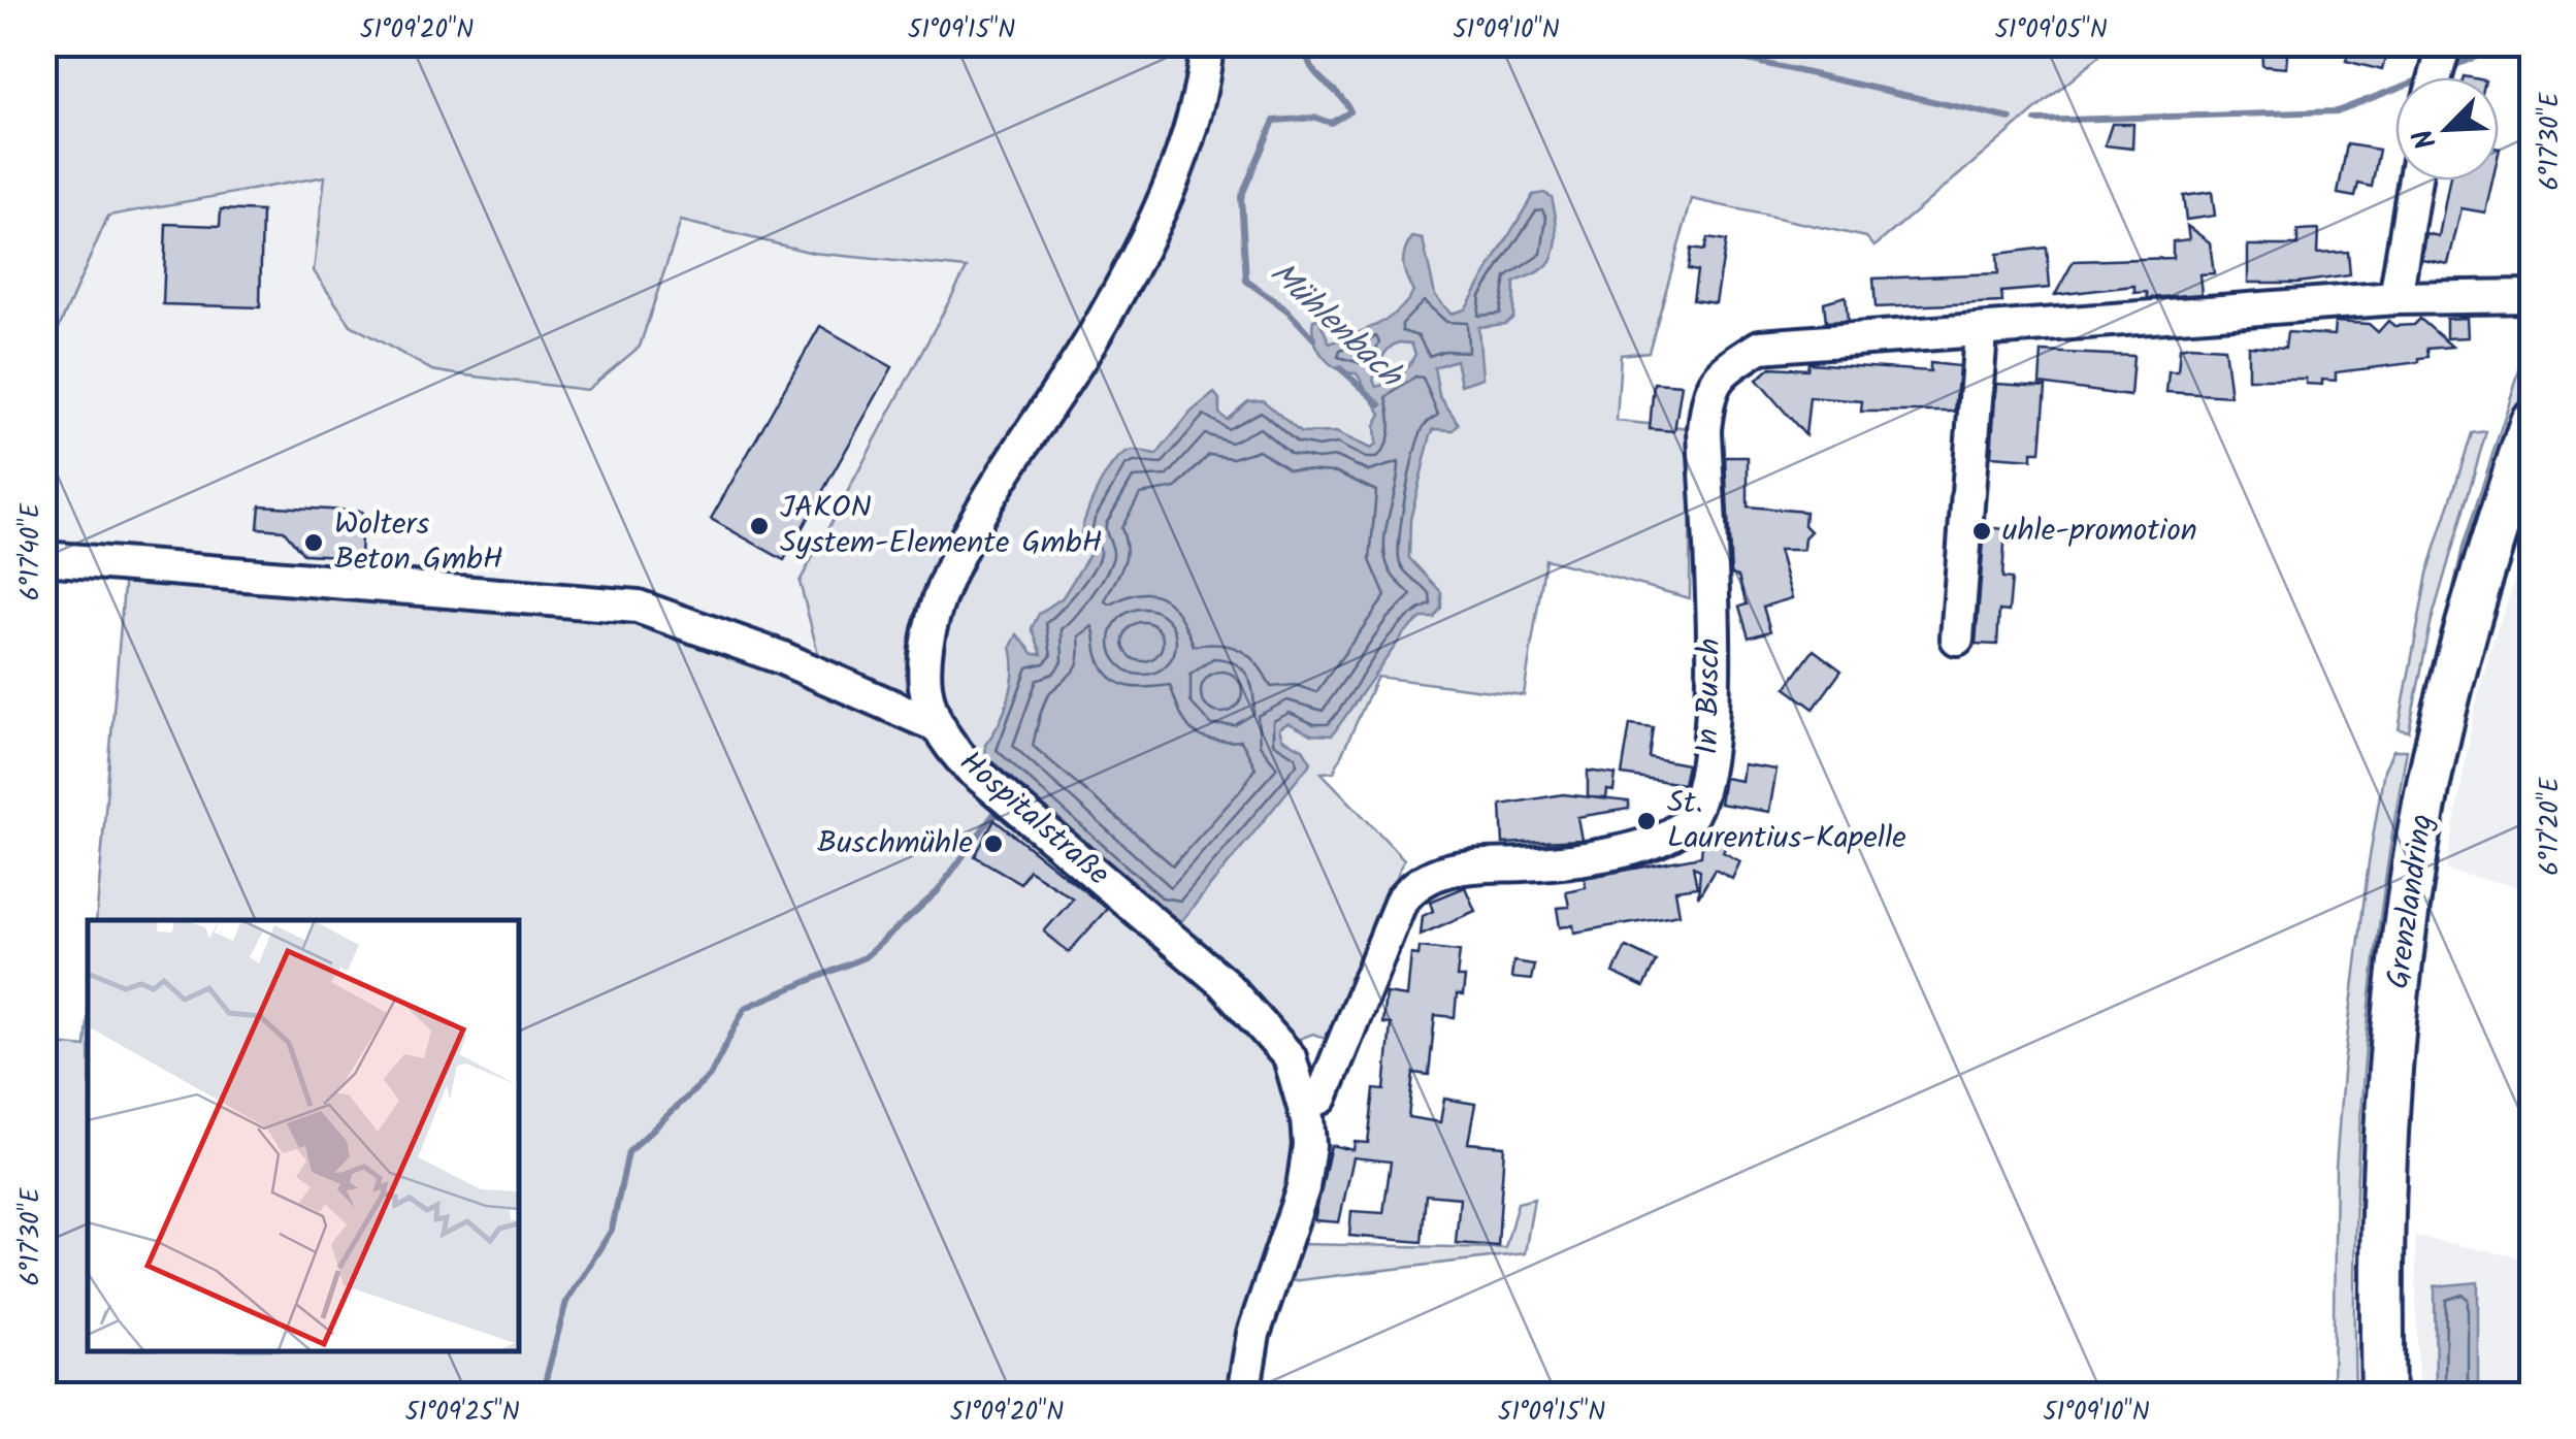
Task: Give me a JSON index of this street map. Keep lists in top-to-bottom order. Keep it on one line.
{"streets":{"main road":["Grenzlandring"],"street":["In Busch","Hospitalstraße"]},"crossings":[["In Busch","Hospitalstraße"]],"water":["Mühlenbach"],"places":["JAKON System-Elemente GmbH","uhle-promotion","Wolters Beton GmbH","St. Laurentius-Kapelle","Buschmühle"],"north":"bottom left","coordinates":["51°09'20\"N","51°09'15\"N","51°09'10\"N","51°09'05\"N","6°17'30\"E","6°17'40\"E","6°17'20\"E","51°09'25\"N"]}
